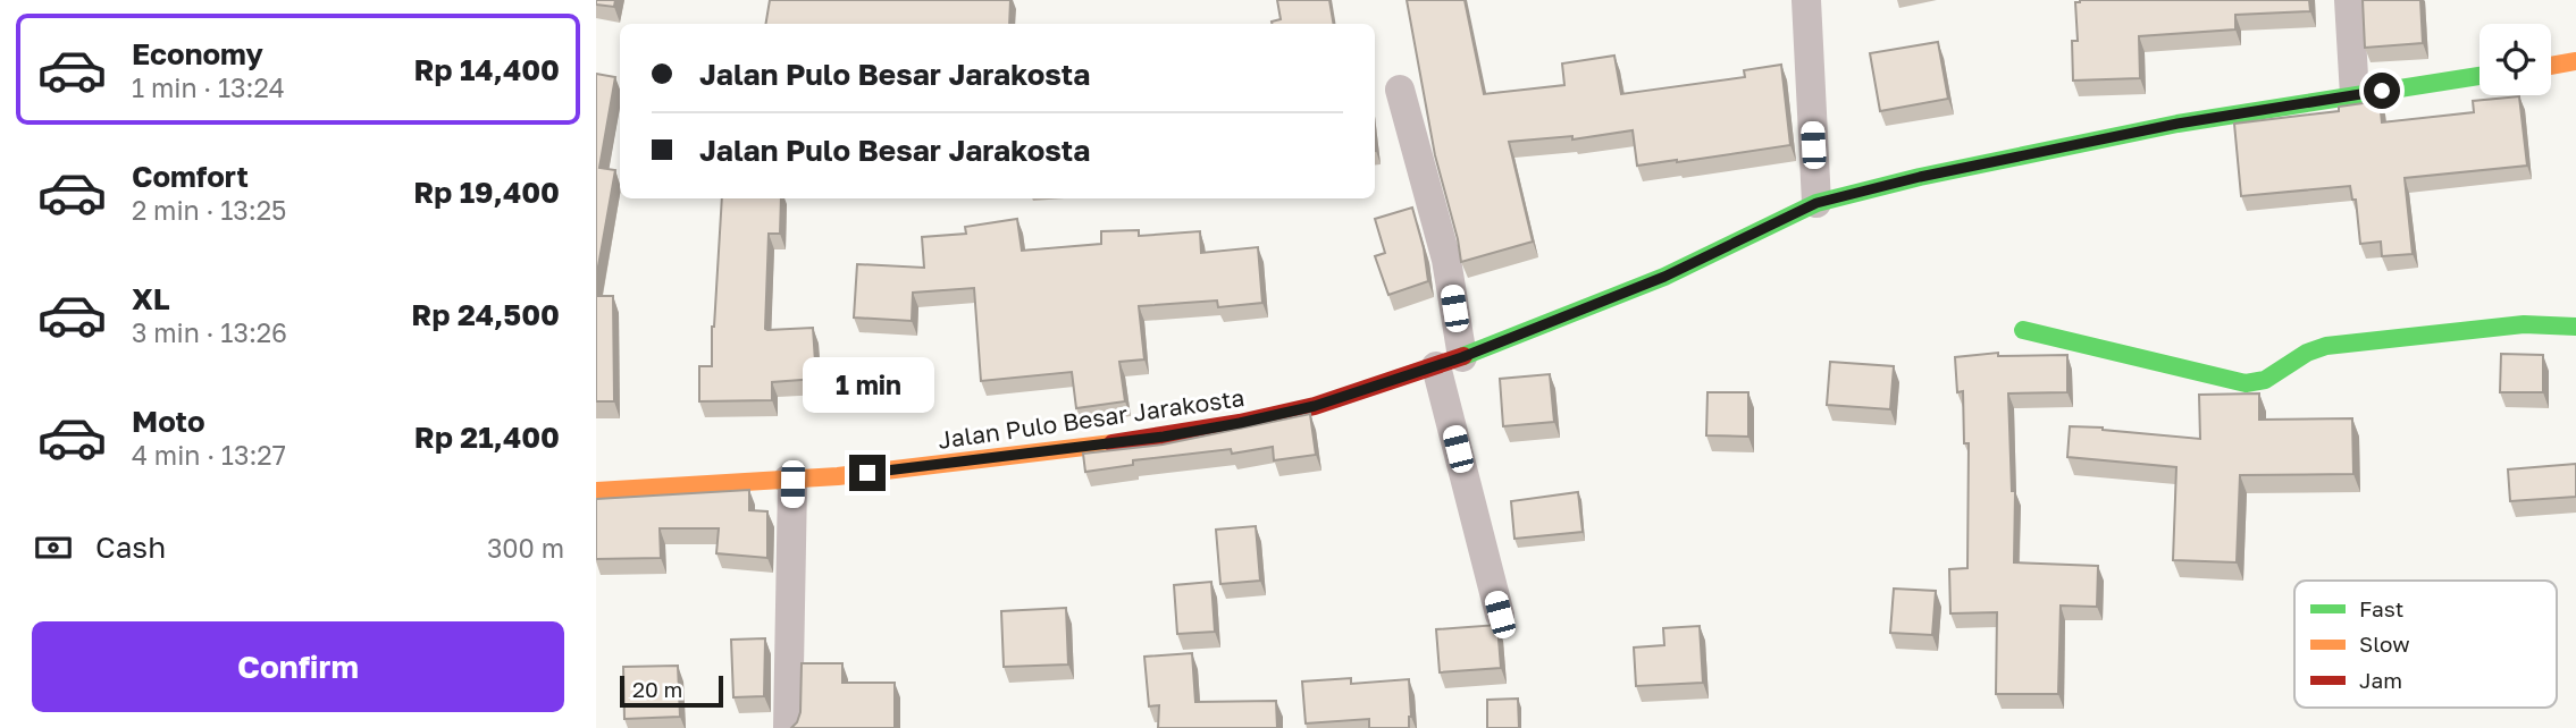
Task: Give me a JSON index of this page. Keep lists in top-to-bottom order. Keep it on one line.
{"streets":{"street":["Jalan Pulo Besar Jarakosta"]},"legend":["Fast","Slow","Jam"],"scale_bar":"20 m","page":{"list":[{"name":"Economy","note":"1 min · 13:24","value":"Rp 14,400"},{"name":"Comfort","note":"2 min · 13:25","value":"Rp 19,400"},{"name":"XL","note":"3 min · 13:26","value":"Rp 24,500"},{"name":"Moto","note":"4 min · 13:27","value":"Rp 21,400"}],"banner":["Jalan Pulo Besar Jarakosta","Jalan Pulo Besar Jarakosta"],"bubble":"1 min","pay":["Cash","300 m"],"buttons":"Confirm","scale":"20 m"}}
